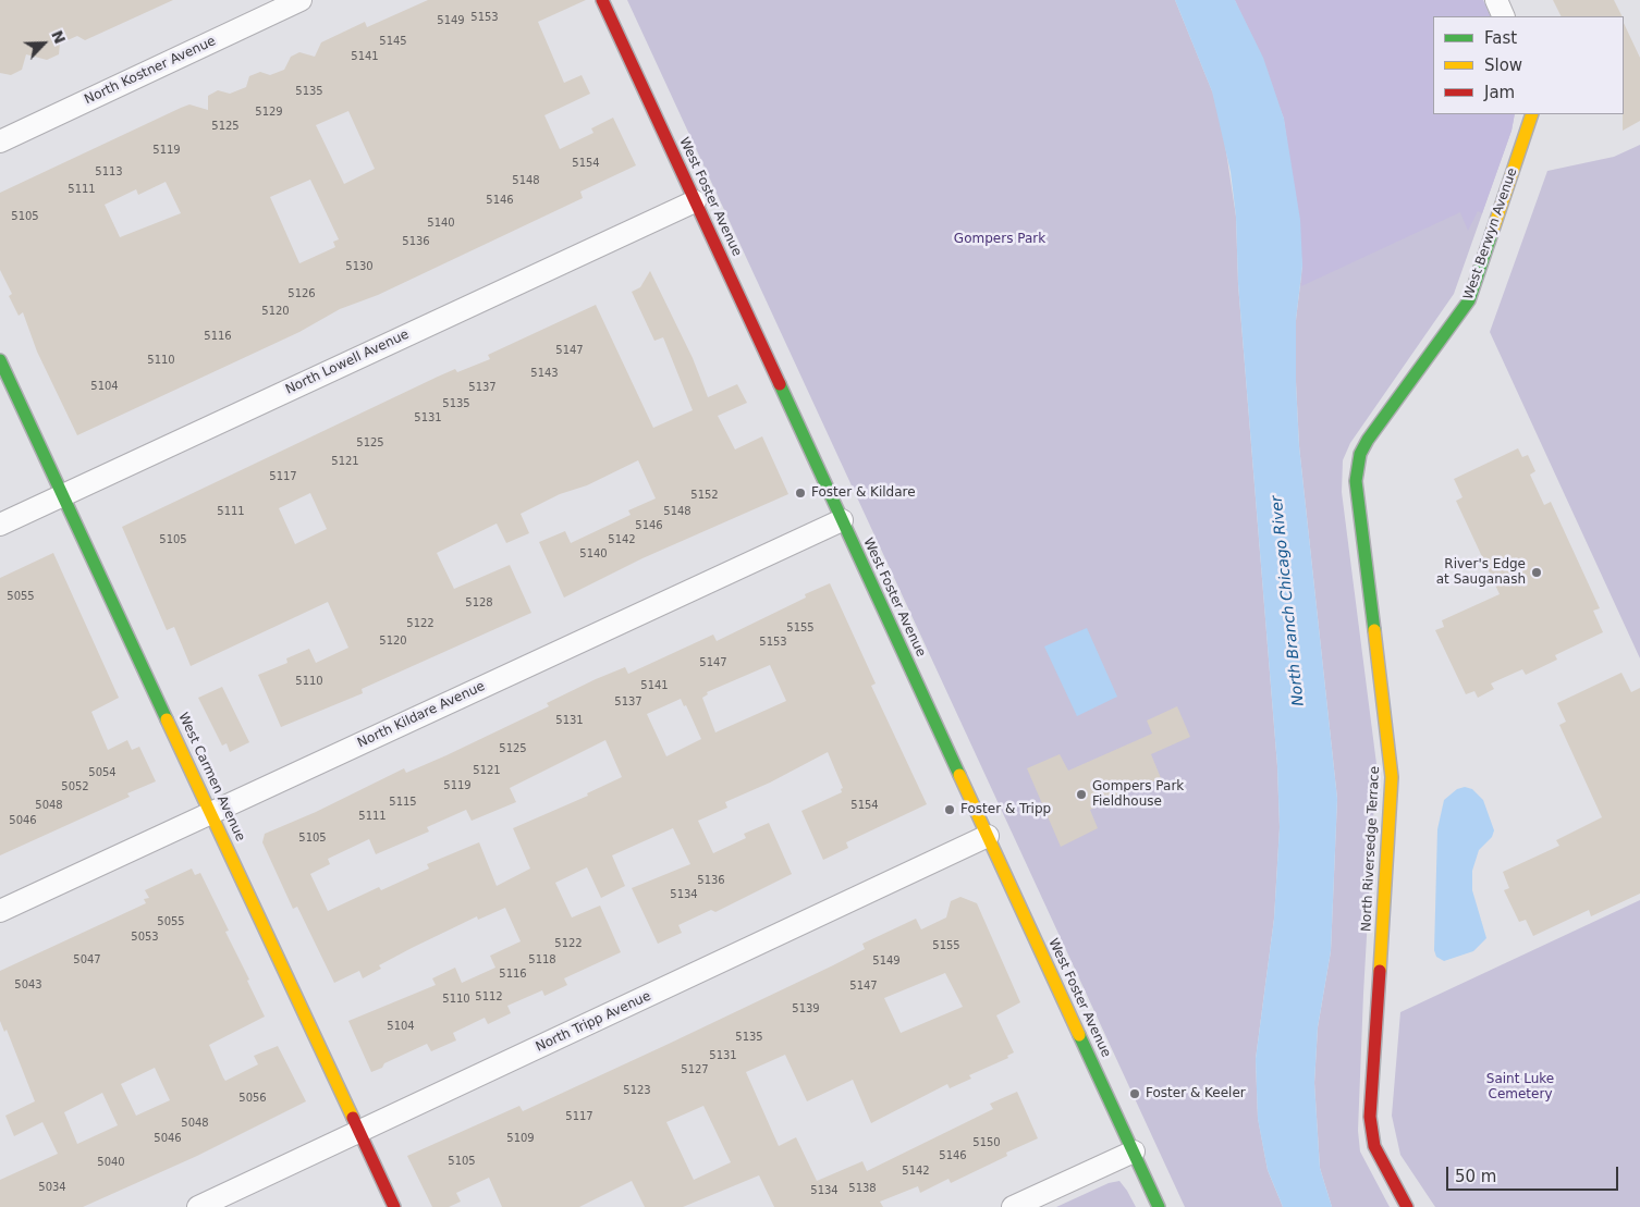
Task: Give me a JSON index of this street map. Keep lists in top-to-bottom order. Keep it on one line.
{"streets":{"street":["North Kostner Avenue","West Foster Avenue","West Berwyn Avenue","North Lowell Avenue","North Kildare Avenue","West Carmen Avenue","North Riversedge Terrace","North Tripp Avenue"]},"crossings":[["West Foster Avenue","North Lowell Avenue"],["West Foster Avenue","North Kildare Avenue"],["West Foster Avenue","North Tripp Avenue"],["West Berwyn Avenue","North Riversedge Terrace"],["North Lowell Avenue","West Carmen Avenue"],["North Kildare Avenue","West Carmen Avenue"],["West Carmen Avenue","North Tripp Avenue"]],"water":["North Branch Chicago River"],"parks":["Gompers Park","Saint Luke Cemetery"],"places":["Foster & Kildare","River's Edge at Sauganash","Gompers Park Fieldhouse","Foster & Tripp","Foster & Keeler"],"house_numbers":["5153","5149","5145","5141","5135","5129","5125","5119","5154","5113","5148","5111","5146","5105","5140","5136","5130","5126","5120","5116","5147","5110","5143","5104","5137","5135","5131","5125","5121","5117","5152","5111","5148","5146","5105","5142","5140","5055","5128","5122","5155","5120","5153","5147","5110","5141","5137","5131","5125","5121","5054","5119","5052","5115","5048","5154","5111","5046","5105","5136","5134","5055","5053","5122","5155","5047","5118","5149","5116","5043","5147","5112","5110","5139","5104","5135","5131","5127","5123","5056","5117","5048","5046","5109","5150","5146","5105","5040","5142","5034","5138","5134"],"legend":["Fast","Slow","Jam"],"scale_bar":"50 m","north":"top right"}
